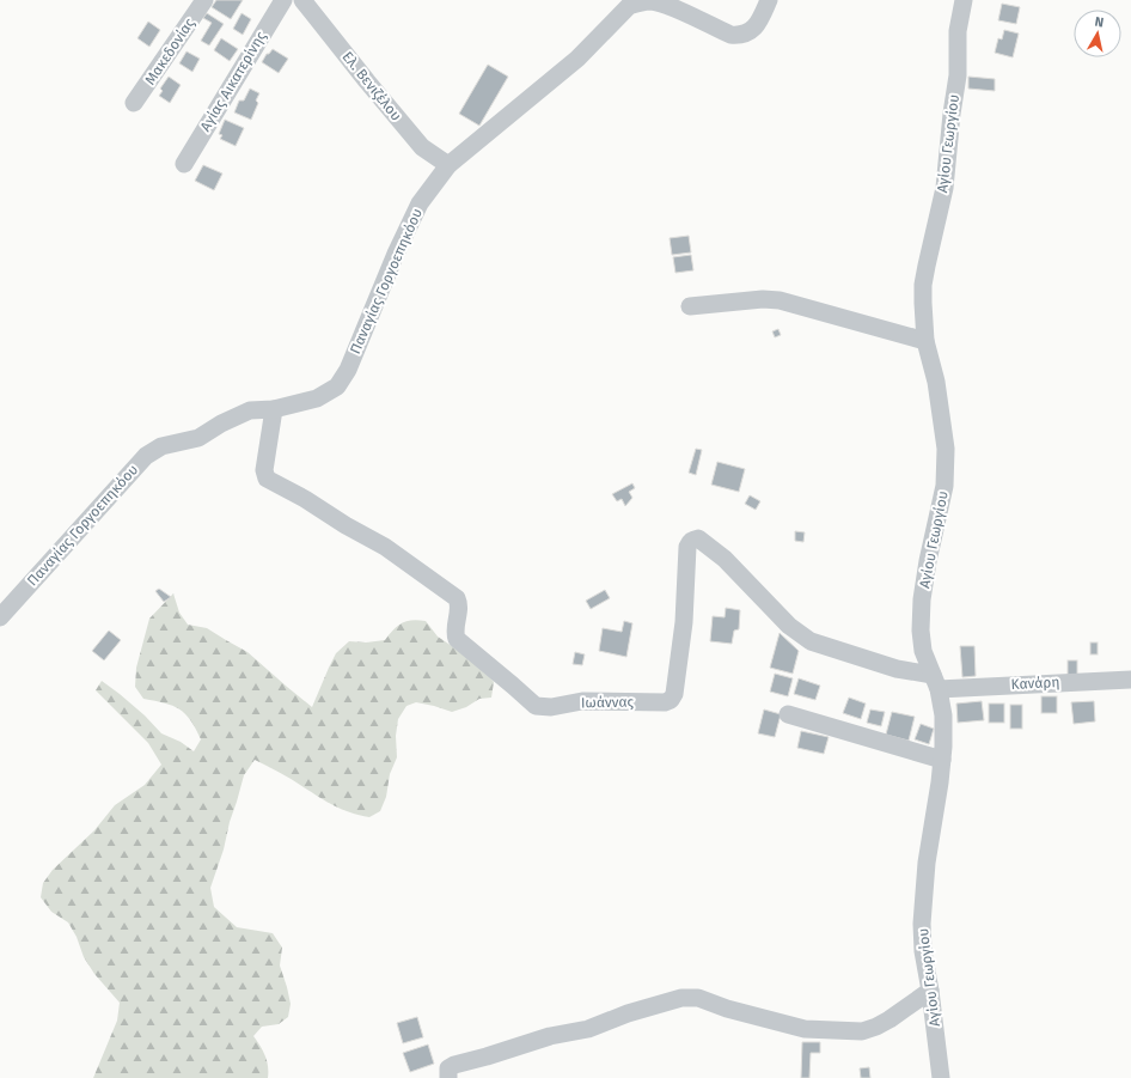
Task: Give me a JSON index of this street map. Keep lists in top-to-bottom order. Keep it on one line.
{"streets":{"street":["Μακεδονίας","Αγίας Αικατερίνης","Ελ. Βενιζέλου","Αγίου Γεωργίου","Παναγίας Γοργοεπηκόου","Κανάρη","Ιωάννας"]},"crossings":[["Ελ. Βενιζέλου","Παναγίας Γοργοεπηκόου"],["Αγίου Γεωργίου","Κανάρη"],["Αγίου Γεωργίου","Ιωάννας"],["Παναγίας Γοργοεπηκόου","Ιωάννας"],["Κανάρη","Ιωάννας"]],"north":"top"}
